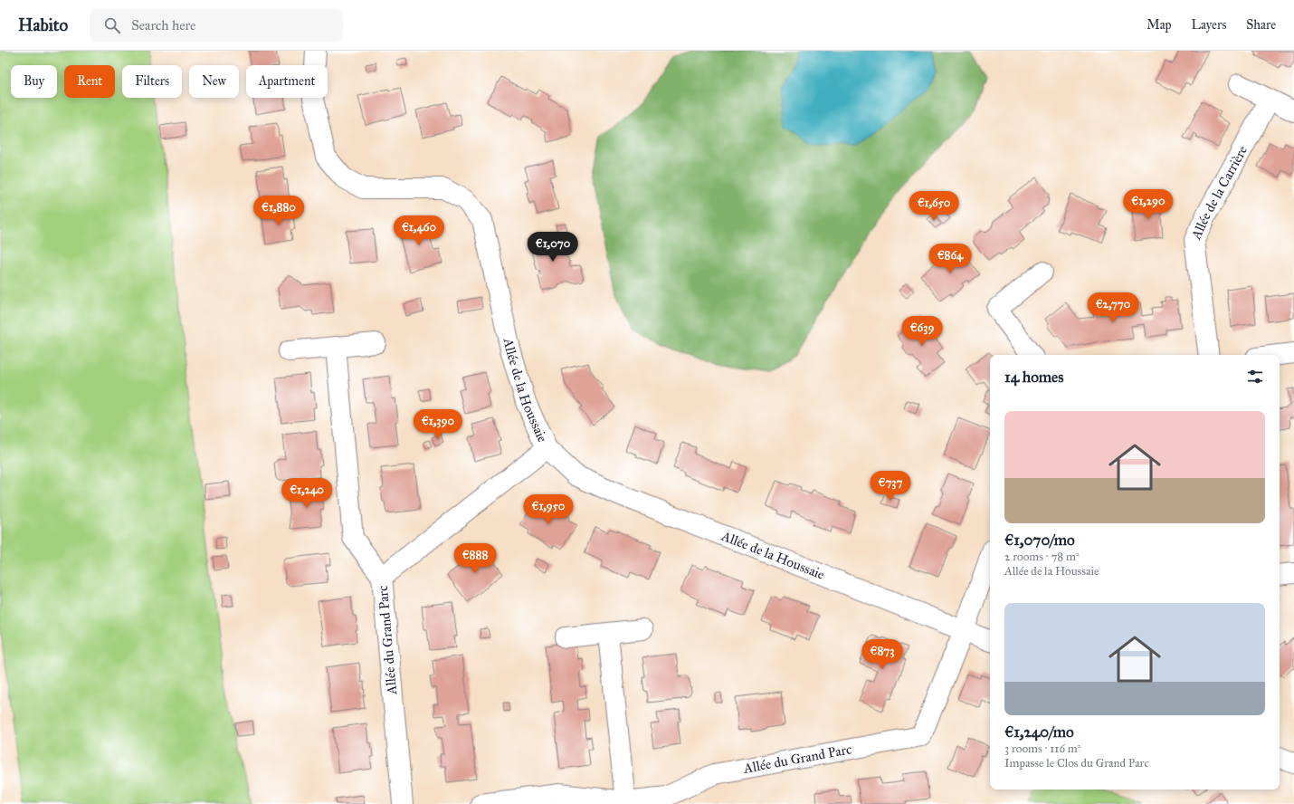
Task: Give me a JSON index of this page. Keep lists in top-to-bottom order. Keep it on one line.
{"streets":{"street":["Allée de la Carrière","Allée de la Houssaie","Allée du Grand Parc"]},"crossings":[["Allée de la Houssaie","Allée du Grand Parc"]],"page":{"header":"Habito","search":"Search here","nav":["Map","Layers","Share"],"chip":["Buy","Rent","Filters","New","Apartment"],"price":["€1,290","€1,650","€1,880","€1,460","€1,070","€864","€2,770","€639","€1,390","€737","€1,240","€1,950","€888","€873"],"heading":"14 homes","list":[{"name":"€1,070/mo","note":"2 rooms · 78 m² · Allée de la Houssaie"},{"name":"€1,240/mo","note":"3 rooms · 116 m² · Impasse le Clos du Grand Parc"}]}}
